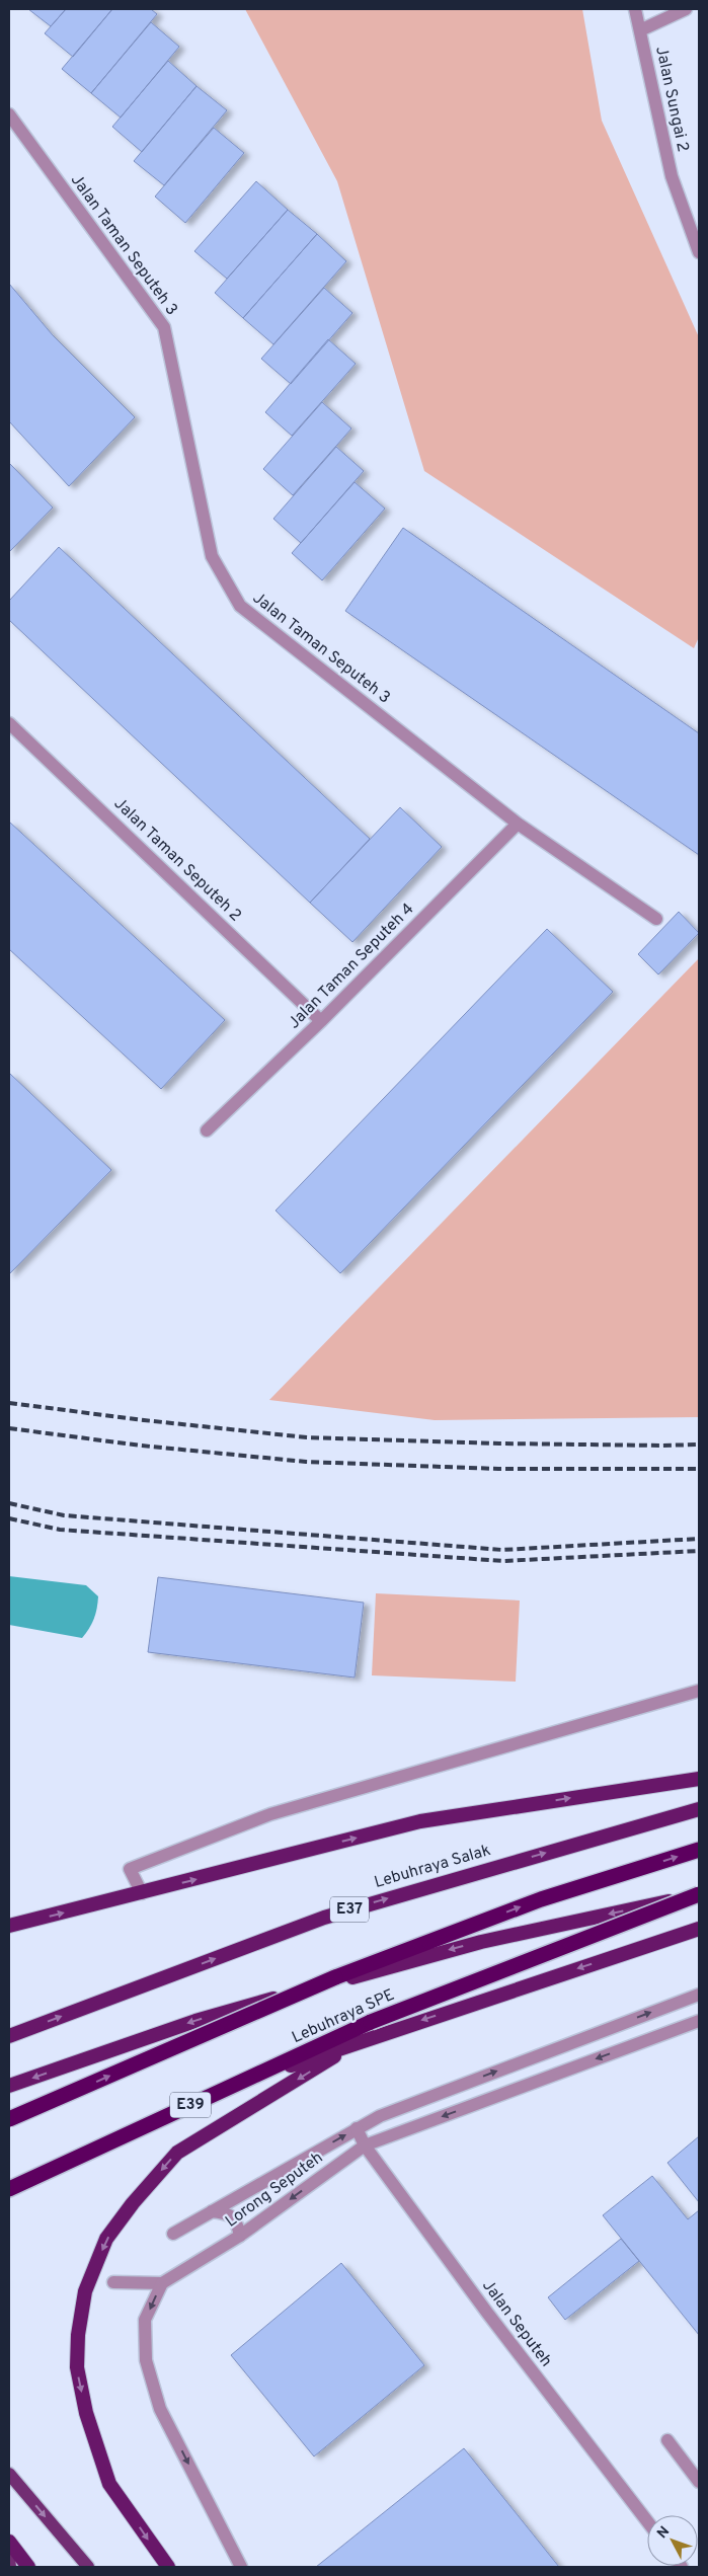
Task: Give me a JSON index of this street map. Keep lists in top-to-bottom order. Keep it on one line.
{"streets":{"highway":["Lebuhraya Salak","E37","Lebuhraya SPE","E39"],"street":["Jalan Sungai 2","Jalan Taman Seputeh 3","Jalan Taman Seputeh 2","Jalan Taman Seputeh 4","Lorong Seputeh","Jalan Seputeh"]},"crossings":[["Jalan Taman Seputeh 3","Jalan Taman Seputeh 4"],["Jalan Taman Seputeh 2","Jalan Taman Seputeh 4"],["Lorong Seputeh","Jalan Seputeh"]],"north":"top left"}
